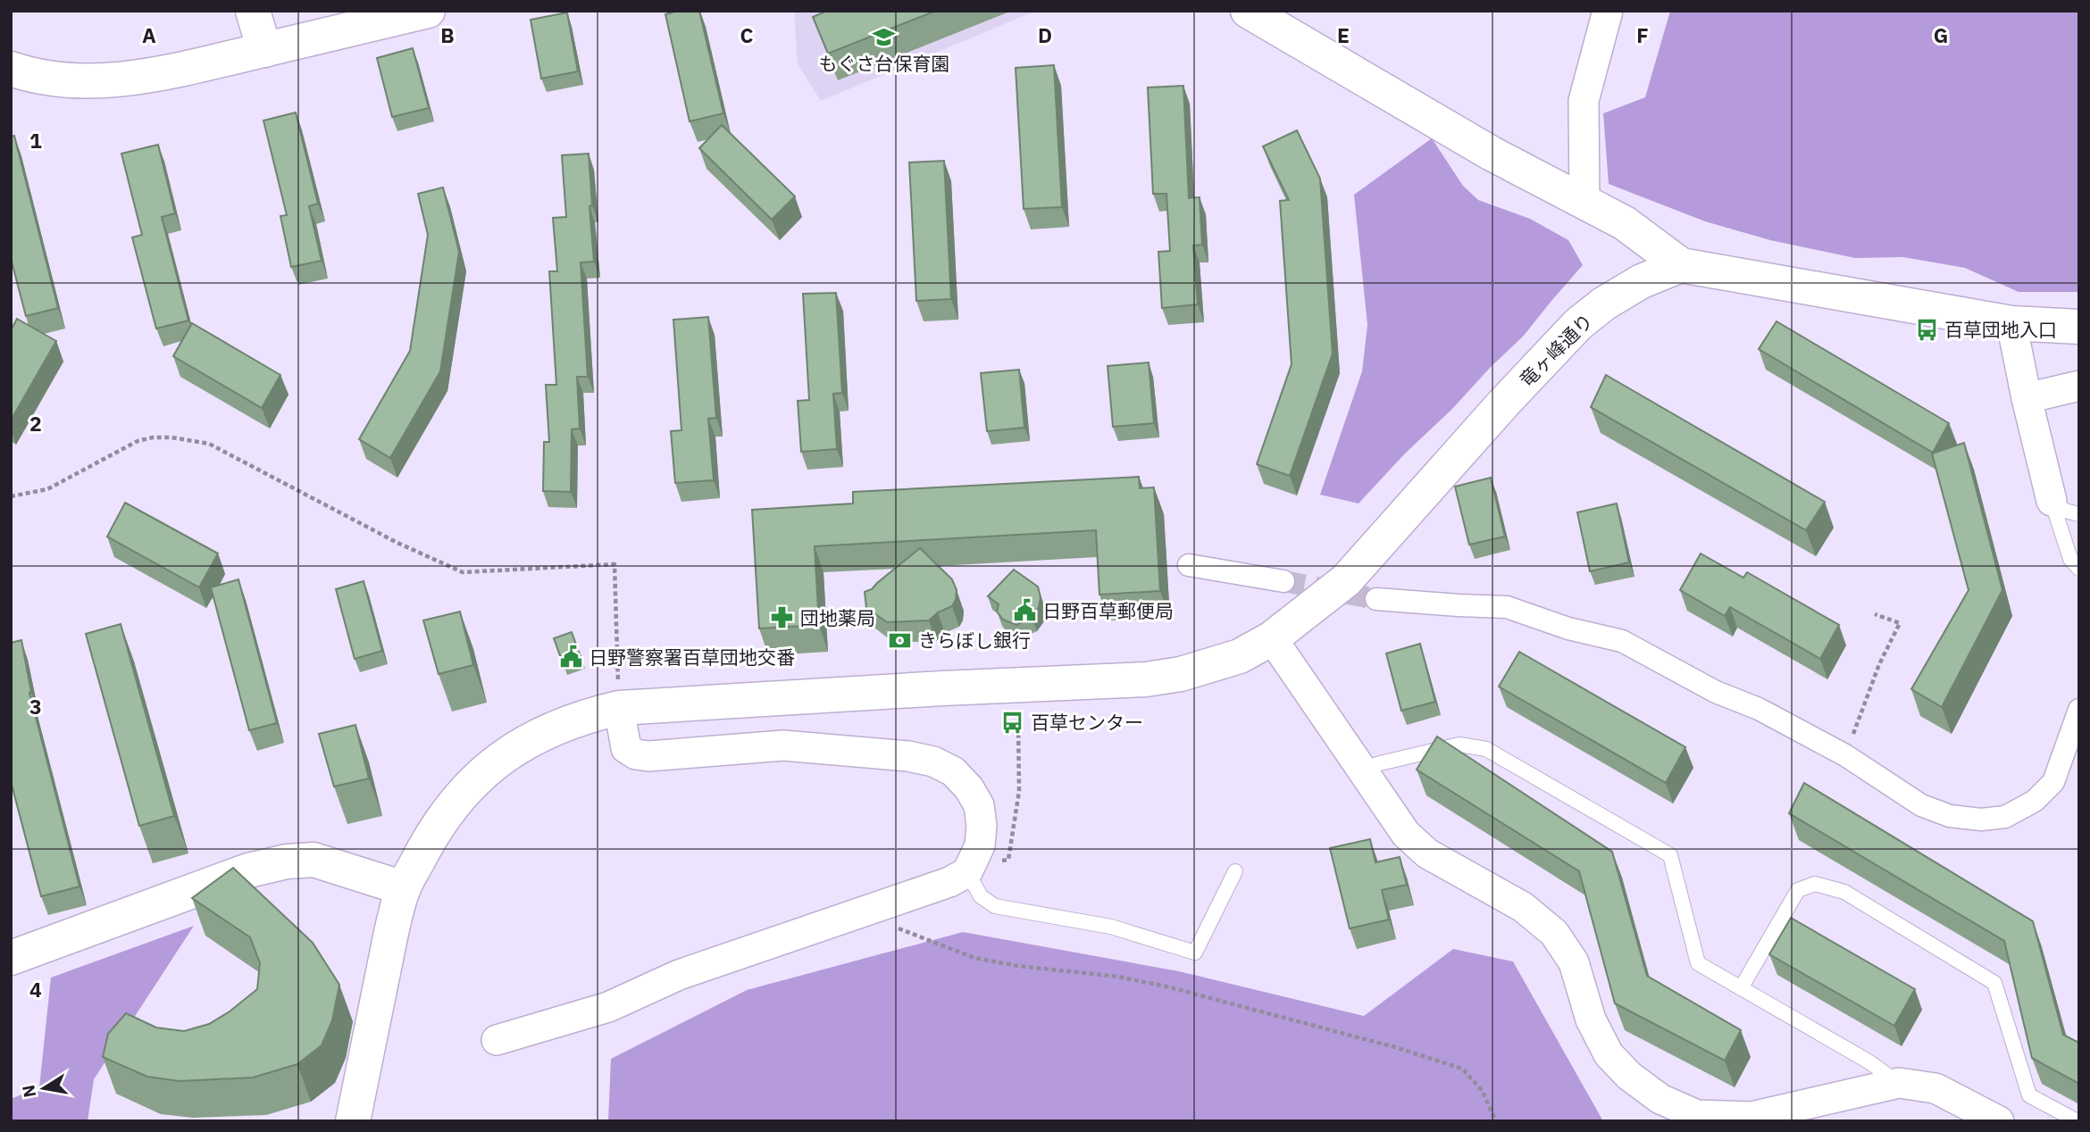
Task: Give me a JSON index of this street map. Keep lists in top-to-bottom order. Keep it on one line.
{"streets":{"street":["竜ヶ峰通り"]},"places":{"school or university":["もぐさ台保育園"],"bus stop":["百草団地入口","百草センター"],"public building":["日野百草郵便局","日野警察署百草団地交番"],"pharmacy":["団地薬局"],"bank":["きらぼし銀行"]},"north":"left","grid":{"columns":["A","B","C","D","E","F","G"],"rows":["1","2","3","4"]}}
